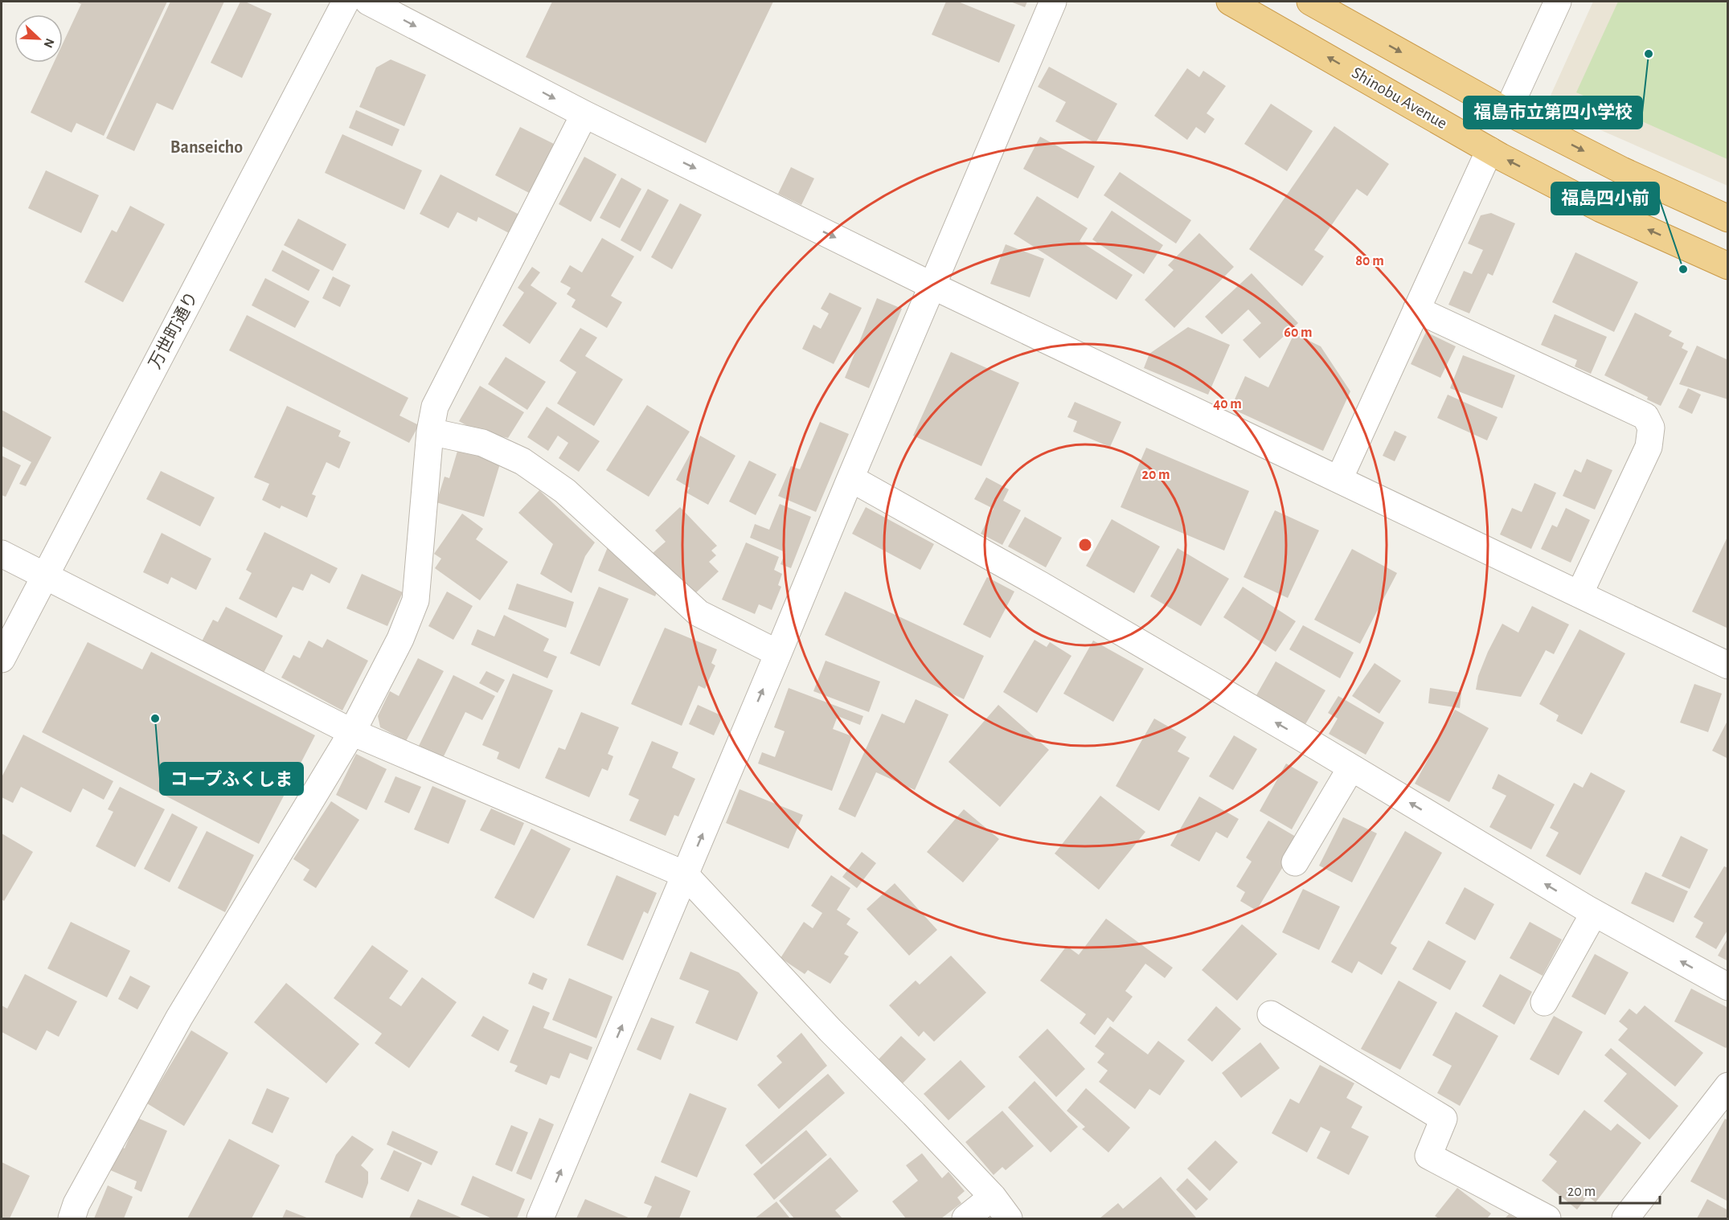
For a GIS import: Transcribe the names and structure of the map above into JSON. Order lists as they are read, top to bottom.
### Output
{
  "streets": {
    "highway": ["Shinobu Avenue"],
    "street": ["万世町通り"]
  },
  "districts": ["Banseicho"],
  "places": ["福島市立第四小学校", "福島四小前", "コープふくしま"],
  "scale_bar": "20 m",
  "north": "bottom right",
  "rings": [
    "80 m",
    "60 m",
    "40 m",
    "20 m"
  ]
}
